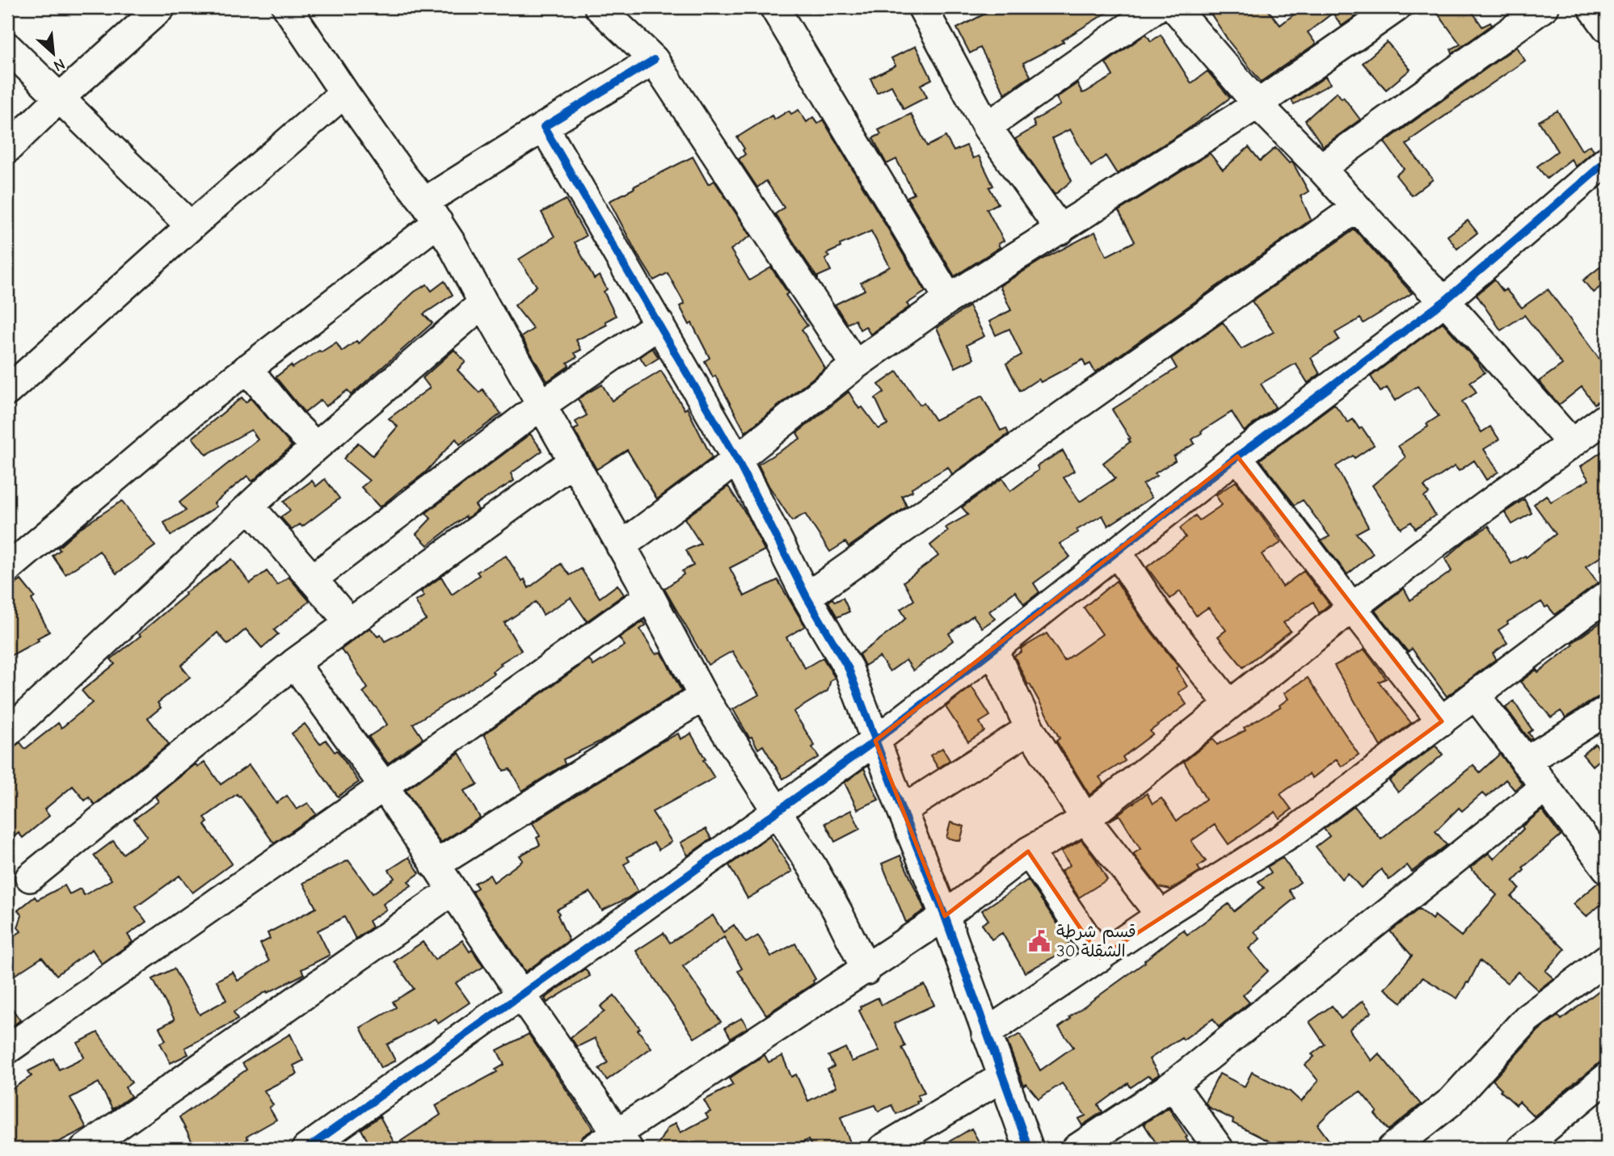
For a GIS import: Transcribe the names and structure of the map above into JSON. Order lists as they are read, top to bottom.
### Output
{
  "places": {
    "public building": ["قسم شرطة الشقلة 30"]
  },
  "north": "bottom right"
}
